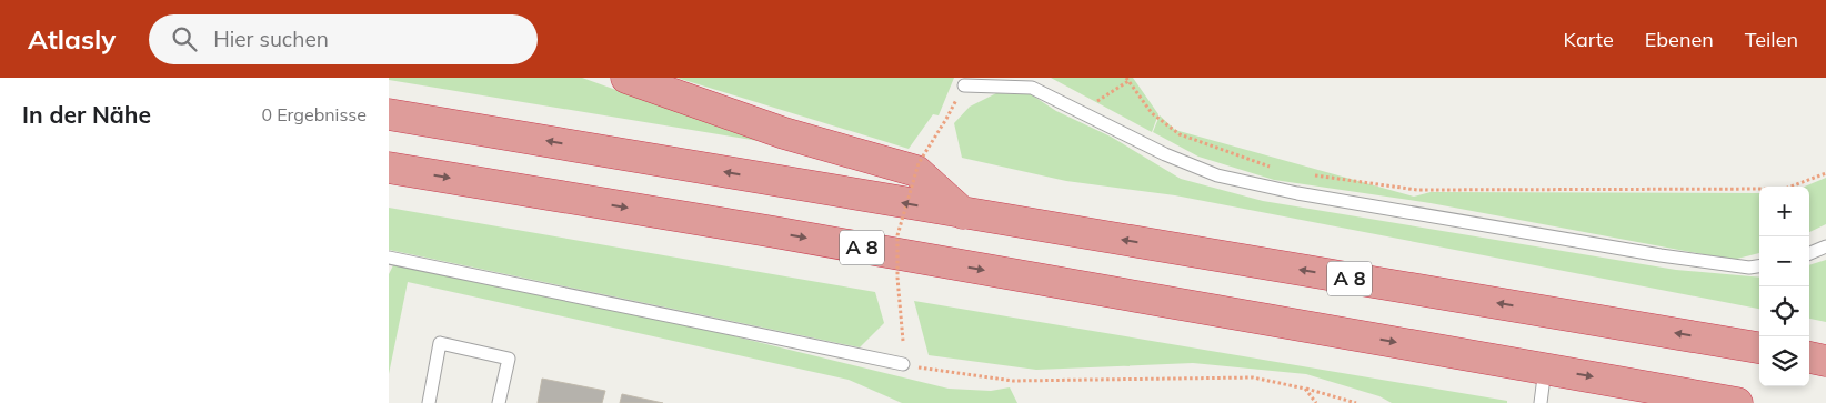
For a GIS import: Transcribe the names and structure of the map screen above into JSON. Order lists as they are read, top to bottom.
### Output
{
  "streets": {
    "highway": ["A 8"]
  },
  "page": {
    "header": "Atlasly",
    "search": "Hier suchen",
    "nav": ["Karte", "Ebenen", "Teilen"],
    "heading": ["In der Nähe", "0 Ergebnisse"],
    "map_buttons": ["+", "−"]
  }
}
